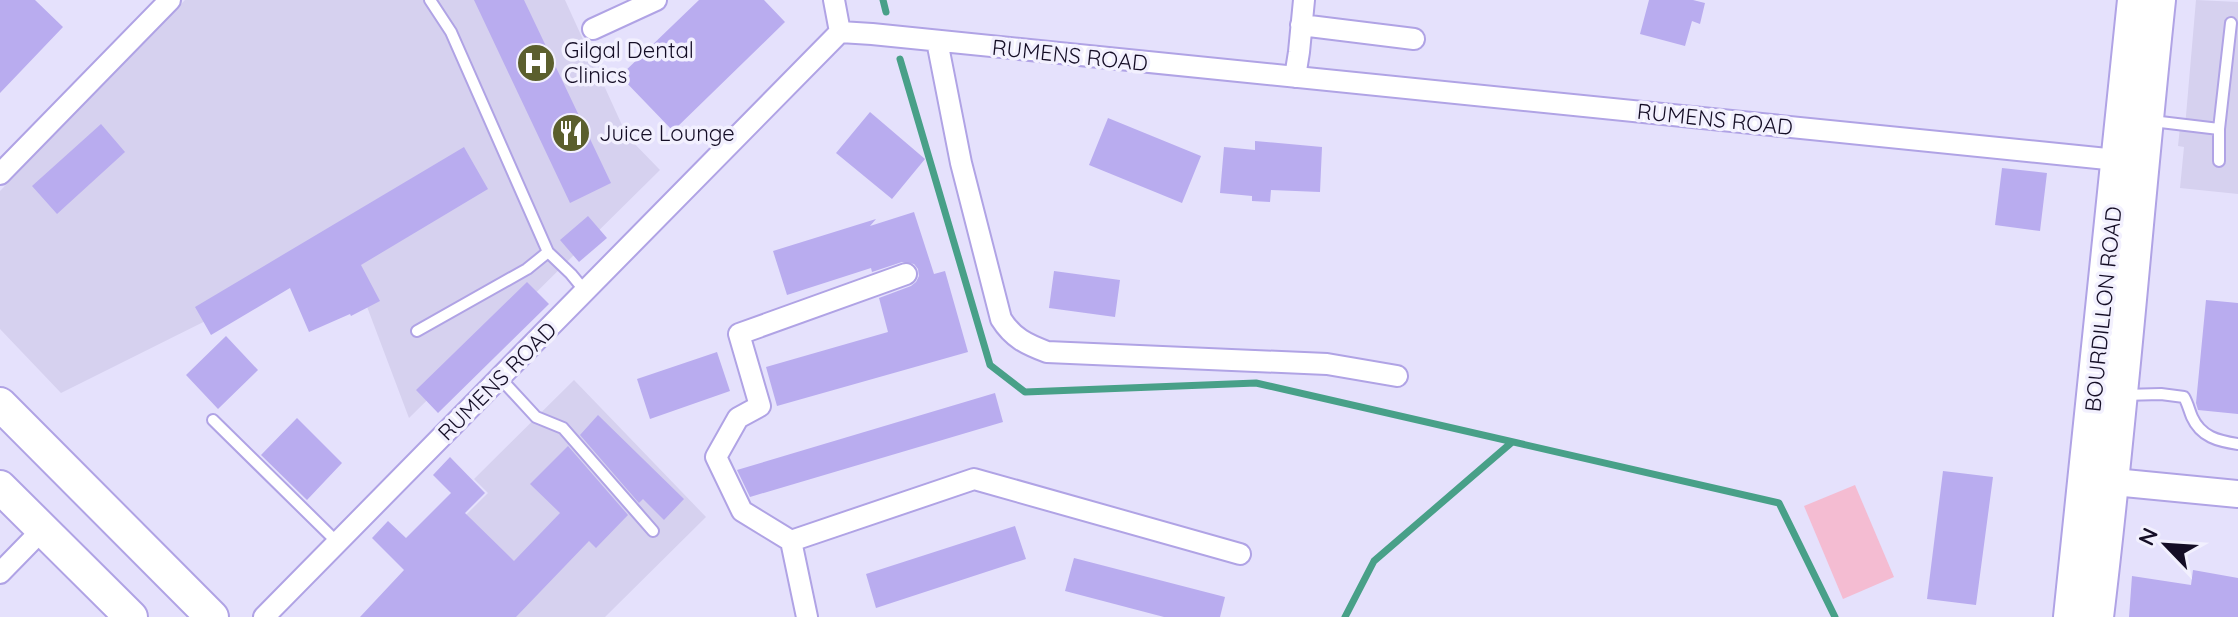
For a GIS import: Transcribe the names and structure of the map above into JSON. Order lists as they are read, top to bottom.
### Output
{
  "streets": {
    "main road": ["BOURDILLON ROAD"],
    "street": ["RUMENS ROAD"]
  },
  "crossings": [
    ["RUMENS ROAD", "BOURDILLON ROAD"]
  ],
  "places": {
    "hospital": ["Gilgal Dental Clinics"],
    "restaurant": ["Juice Lounge"]
  },
  "north": "top left"
}
